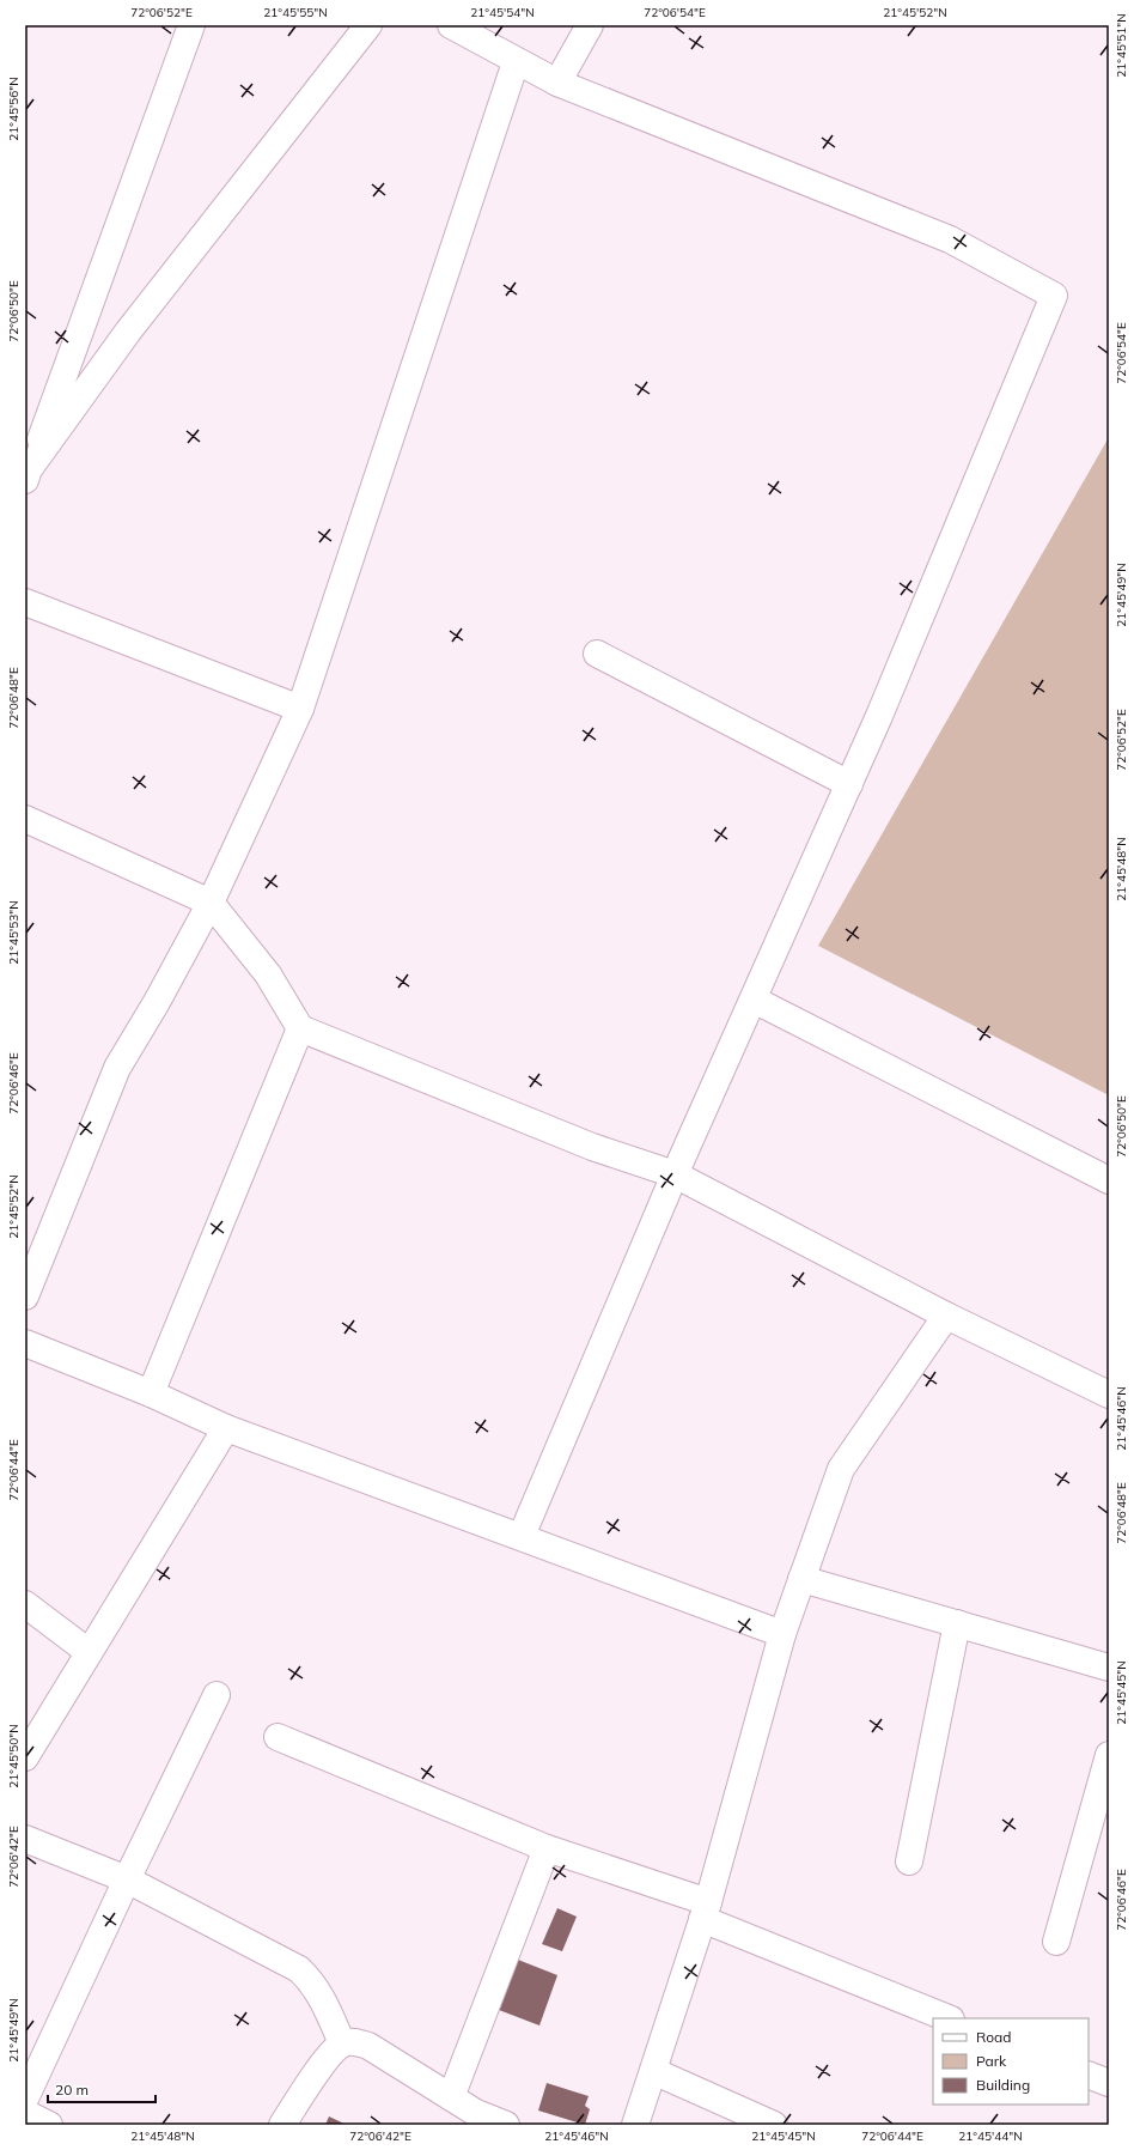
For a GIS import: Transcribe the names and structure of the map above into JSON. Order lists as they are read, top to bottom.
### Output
{
  "legend": ["Road", "Park", "Building"],
  "scale_bar": "20 m",
  "coordinates": [
    "72°06'52\"E",
    "21°45'55\"N",
    "21°45'54\"N",
    "72°06'54\"E",
    "21°45'52\"N",
    "21°45'51\"N",
    "21°45'56\"N",
    "72°06'50\"E",
    "21°45'49\"N",
    "72°06'48\"E",
    "21°45'48\"N",
    "21°45'53\"N",
    "72°06'46\"E",
    "21°45'46\"N",
    "72°06'44\"E",
    "21°45'45\"N",
    "21°45'50\"N",
    "72°06'42\"E",
    "21°45'44\"N"
  ]
}
